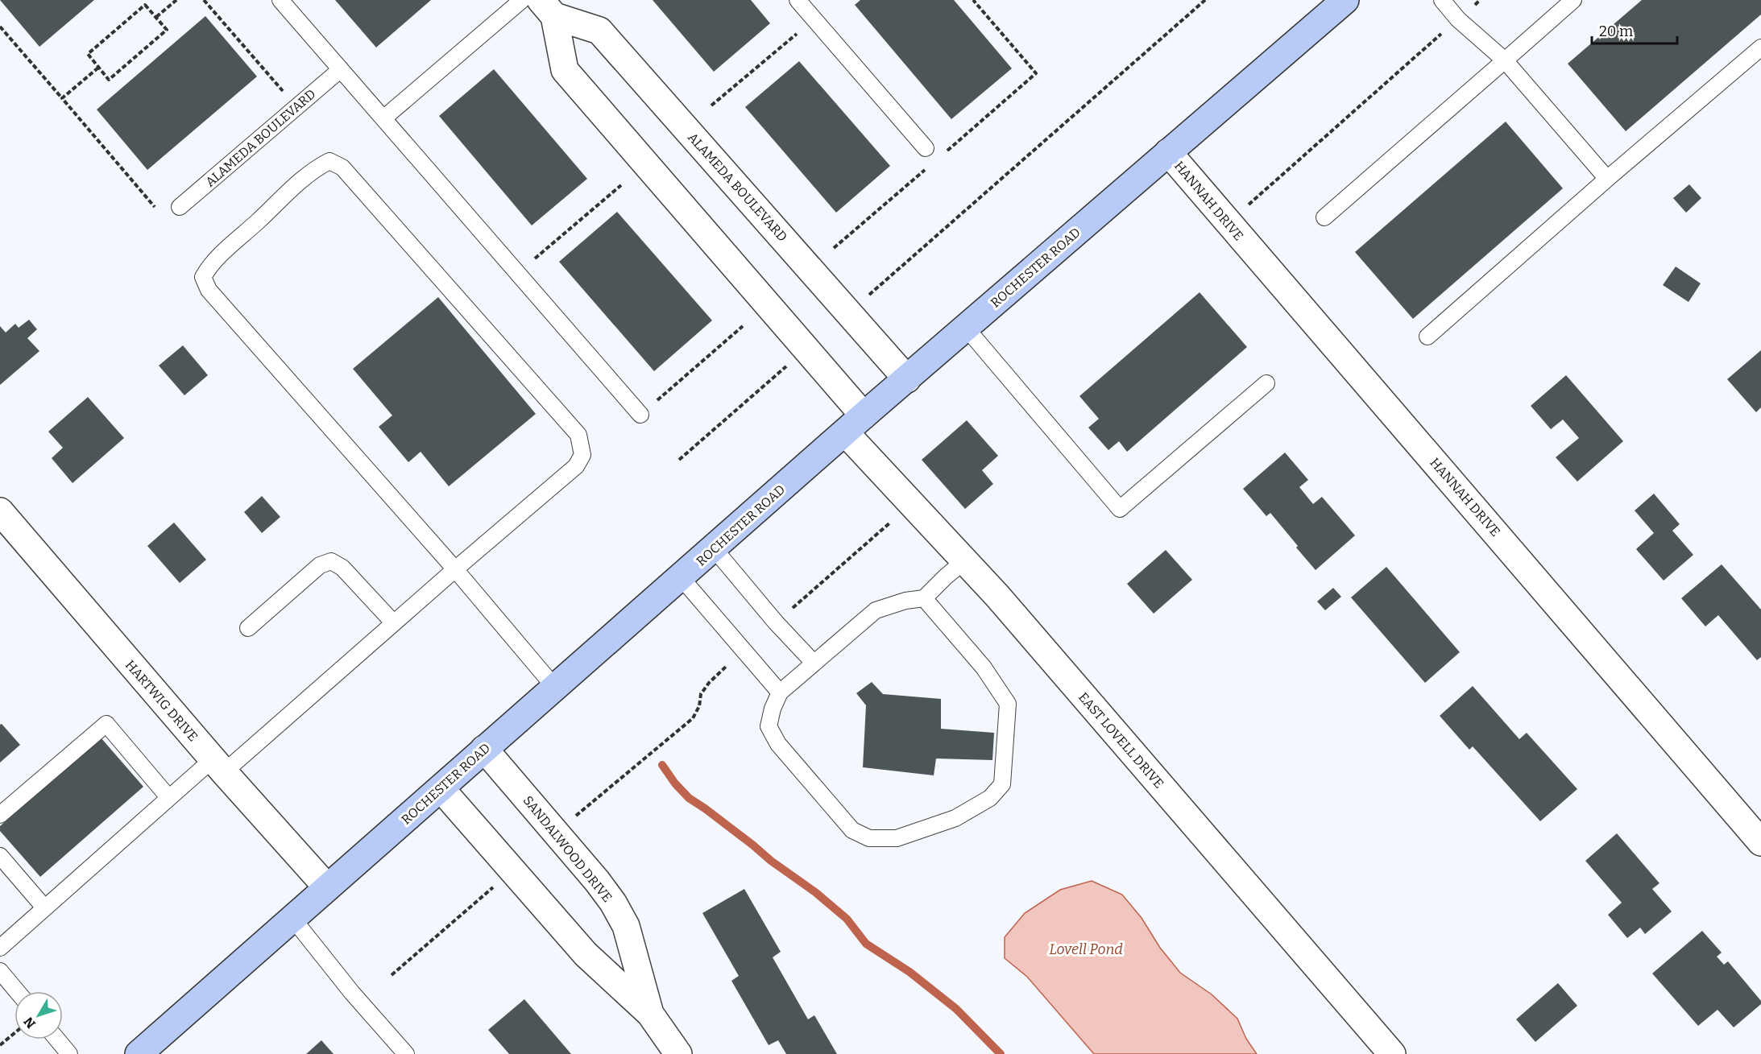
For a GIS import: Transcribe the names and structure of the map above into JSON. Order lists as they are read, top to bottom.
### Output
{
  "streets": {
    "main road": ["ROCHESTER ROAD"],
    "street": [
      "ALAMEDA BOULEVARD",
      "HANNAH DRIVE",
      "HARTWIG DRIVE",
      "EAST LOVELL DRIVE",
      "SANDALWOOD DRIVE"
    ]
  },
  "crossings": [
    ["ALAMEDA BOULEVARD", "ROCHESTER ROAD"],
    ["ALAMEDA BOULEVARD", "EAST LOVELL DRIVE"],
    ["HANNAH DRIVE", "ROCHESTER ROAD"],
    ["ROCHESTER ROAD", "HARTWIG DRIVE"],
    ["ROCHESTER ROAD", "EAST LOVELL DRIVE"],
    ["ROCHESTER ROAD", "SANDALWOOD DRIVE"]
  ],
  "water": ["Lovell Pond"],
  "scale_bar": "20 m",
  "north": "bottom left"
}
